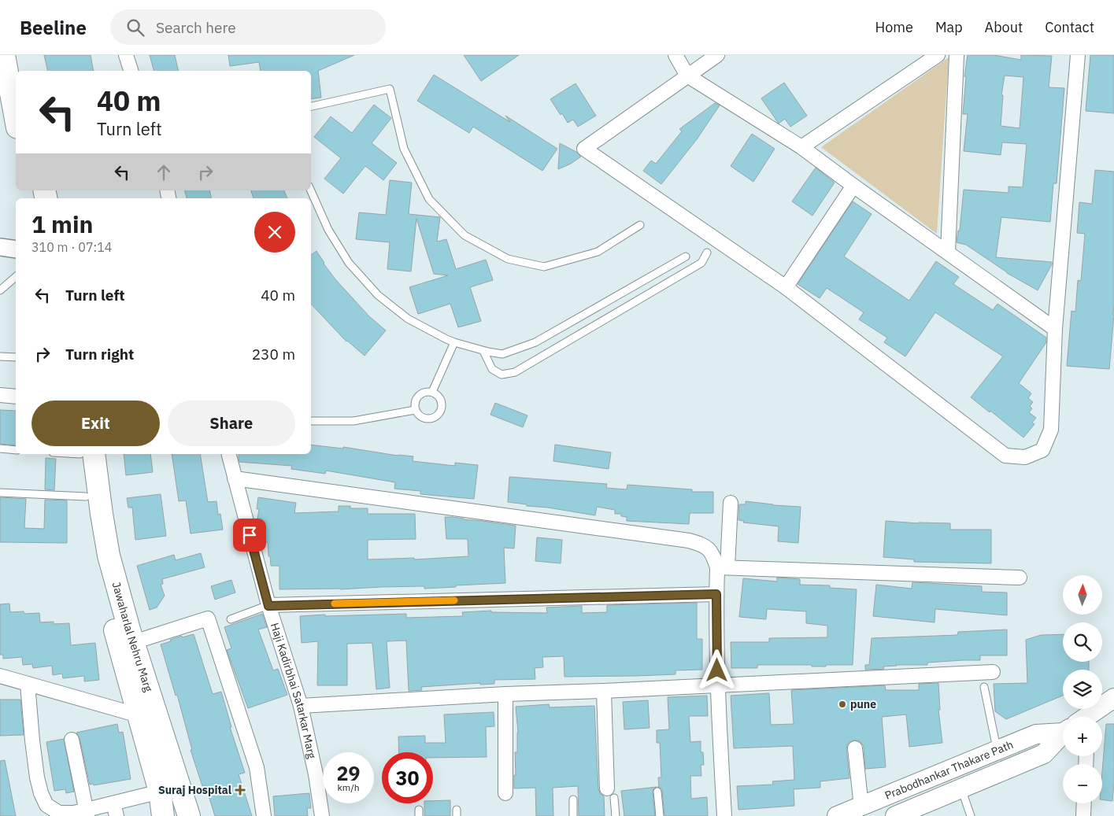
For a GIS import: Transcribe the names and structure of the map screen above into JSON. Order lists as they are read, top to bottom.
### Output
{
  "streets": {
    "main road": ["Jawaharlal Nehru Marg", "Prabodhankar Thakare Path"],
    "street": ["Haji Kadirbhai Satarkar Marg"]
  },
  "places": {
    "other": ["pune"],
    "health": ["Suraj Hospital"]
  },
  "north": "top",
  "page": {
    "header": "Beeline",
    "search": "Search here",
    "nav": [
      "Home",
      "Map",
      "About",
      "Contact"
    ],
    "turn": ["40 m", "Turn left"],
    "heading": ["1 min", "310 m · 07:14"],
    "list": [
      {
        "name": "Turn left",
        "value": "40 m"
      },
      {
        "name": "Turn right",
        "value": "230 m"
      }
    ],
    "buttons": ["Exit", "Share"],
    "map_buttons": ["+", "−"],
    "speed": "29 km/h",
    "limit": "30"
  }
}
